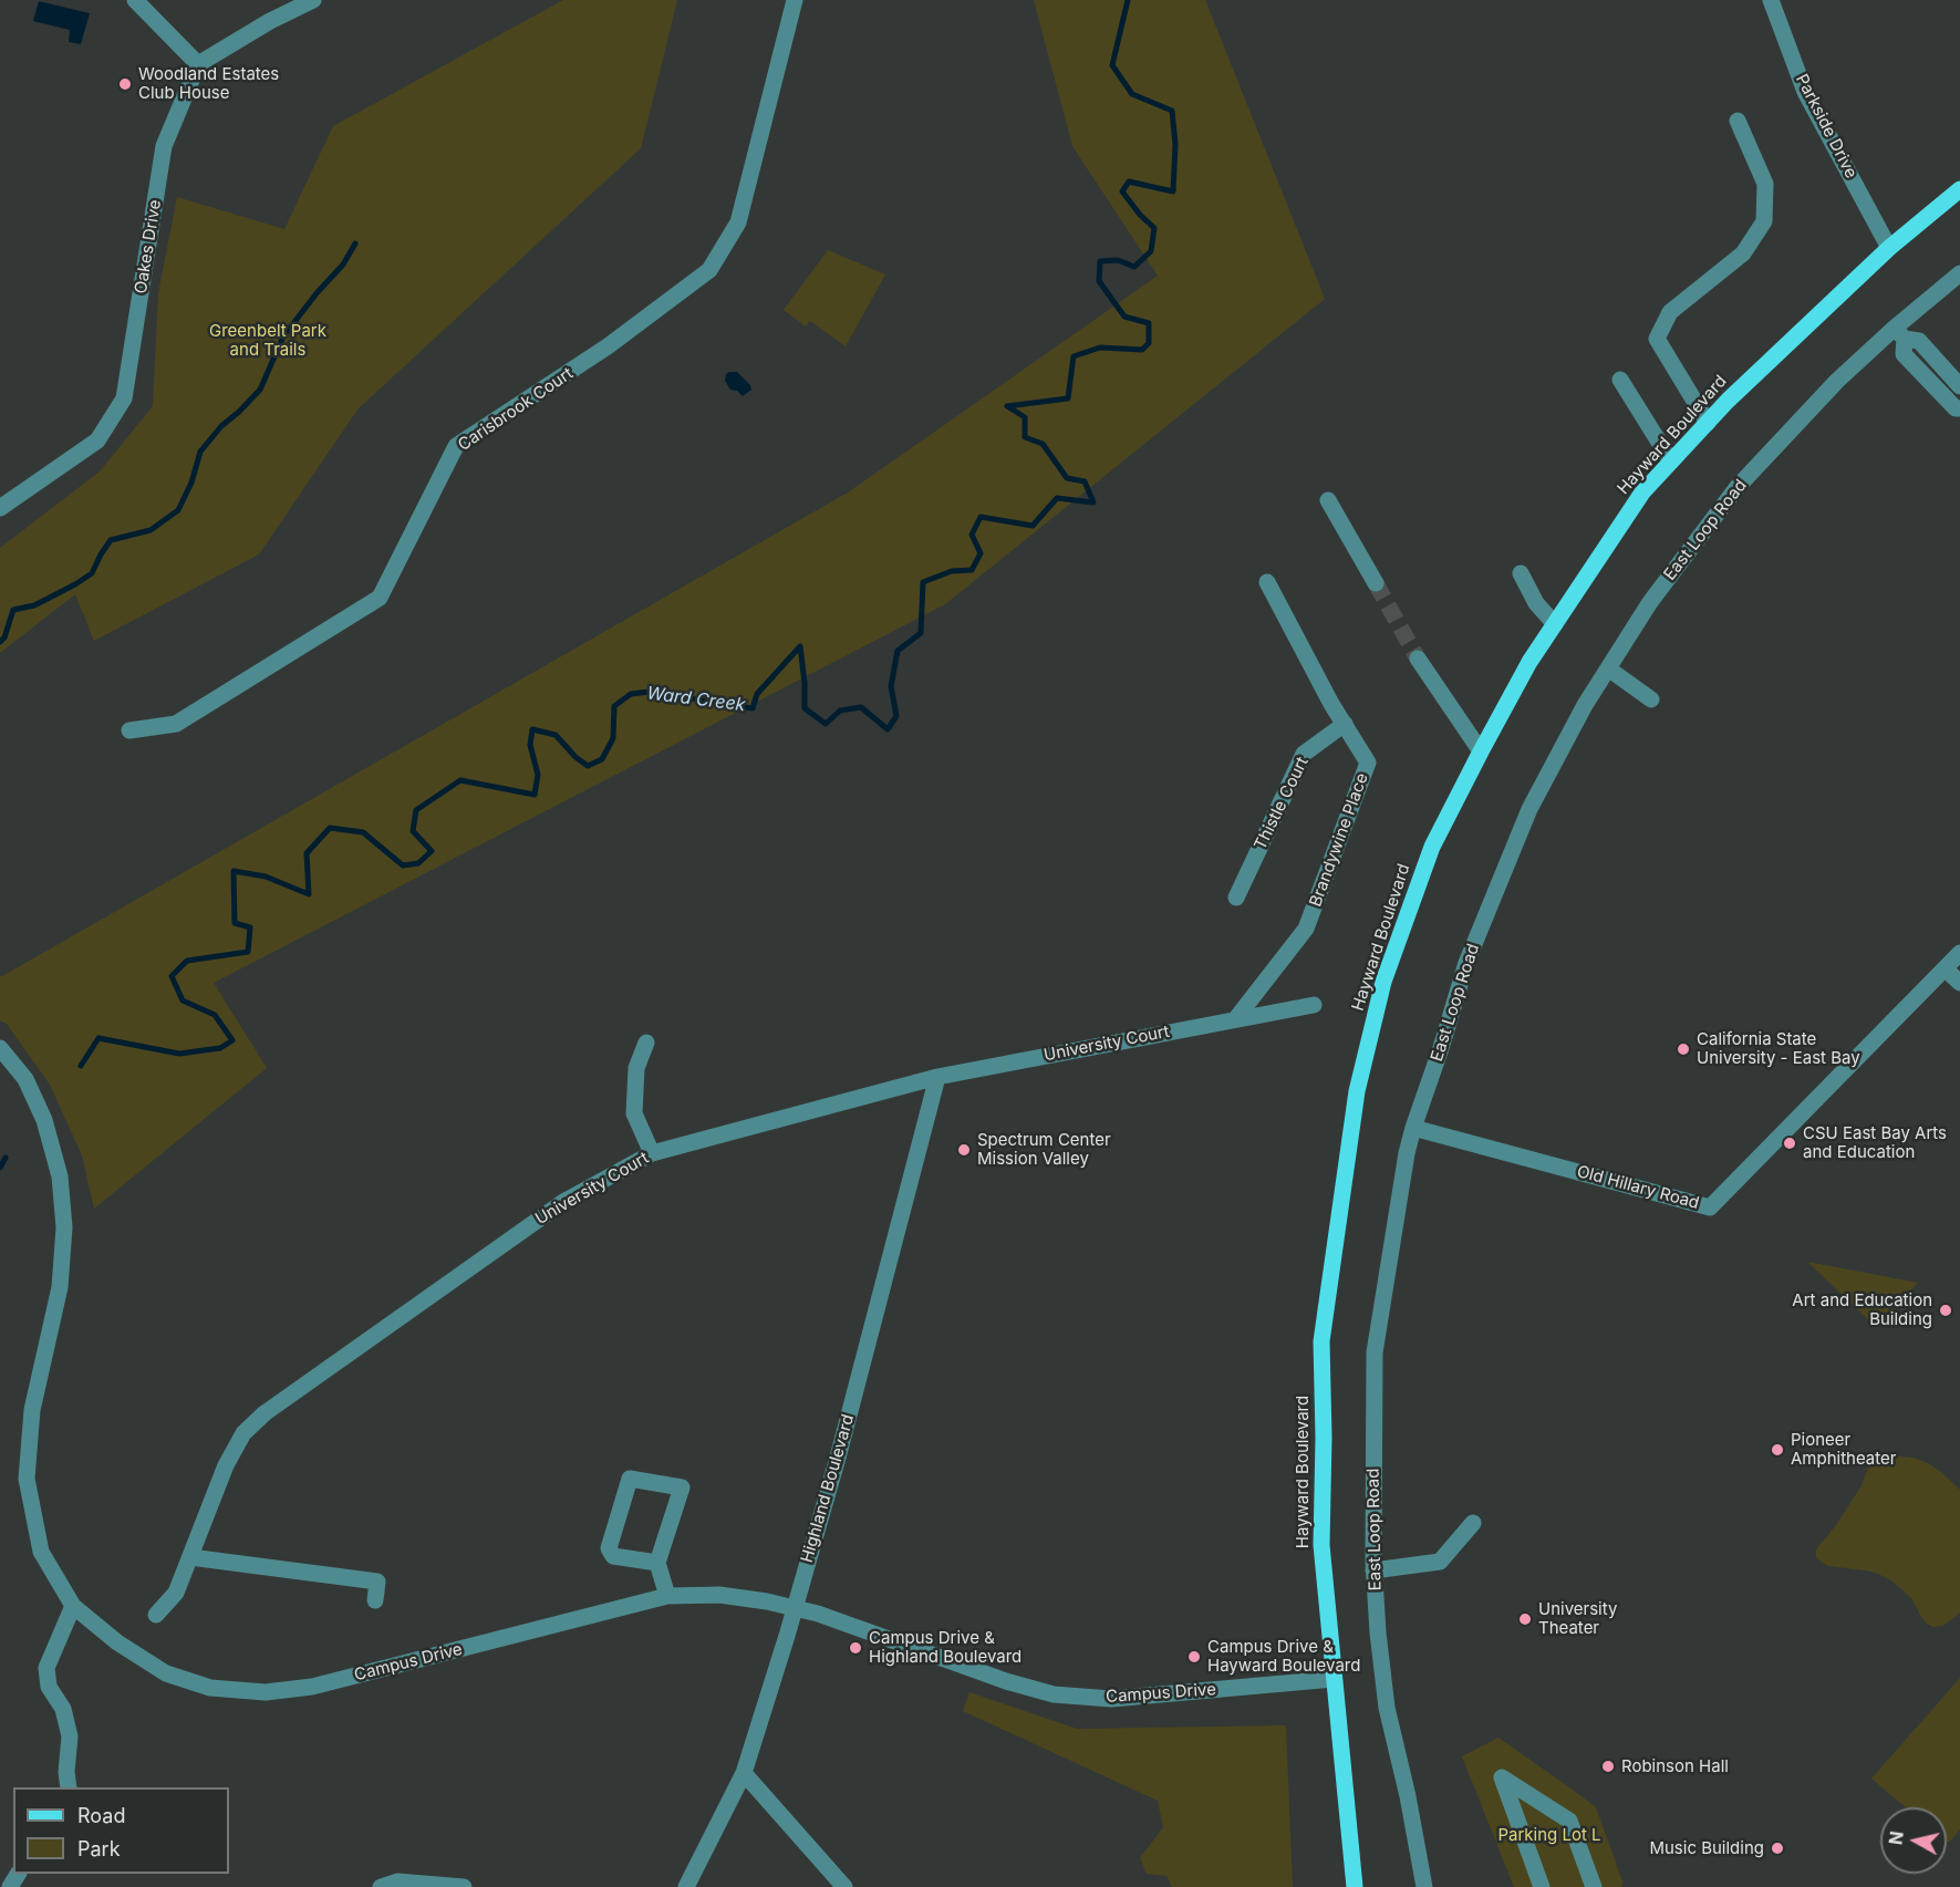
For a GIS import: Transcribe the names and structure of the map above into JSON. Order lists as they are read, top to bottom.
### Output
{
  "streets": {
    "main road": ["Hayward Boulevard"],
    "street": [
      "Parkside Drive",
      "Oakes Drive",
      "Carisbrook Court",
      "East Loop Road",
      "Thistle Court",
      "Brandywine Place",
      "University Court",
      "Old Hillary Road",
      "Highland Boulevard",
      "Campus Drive"
    ]
  },
  "crossings": [
    ["Parkside Drive", "Hayward Boulevard"],
    ["Hayward Boulevard", "Campus Drive"],
    ["East Loop Road", "Old Hillary Road"],
    ["Thistle Court", "Brandywine Place"],
    ["Brandywine Place", "University Court"],
    ["University Court", "Highland Boulevard"],
    ["Highland Boulevard", "Campus Drive"]
  ],
  "water": ["Ward Creek"],
  "parks": ["Greenbelt Park and Trails", "Parking Lot L"],
  "places": [
    "Woodland Estates Club House",
    "California State University - East Bay",
    "CSU East Bay Arts and Education",
    "Spectrum Center Mission Valley",
    "Art and Education Building",
    "Pioneer Amphitheater",
    "University Theater",
    "Campus Drive & Highland Boulevard",
    "Campus Drive & Hayward Boulevard",
    "Robinson Hall",
    "Music Building"
  ],
  "legend": ["Road", "Park"],
  "north": "left"
}
